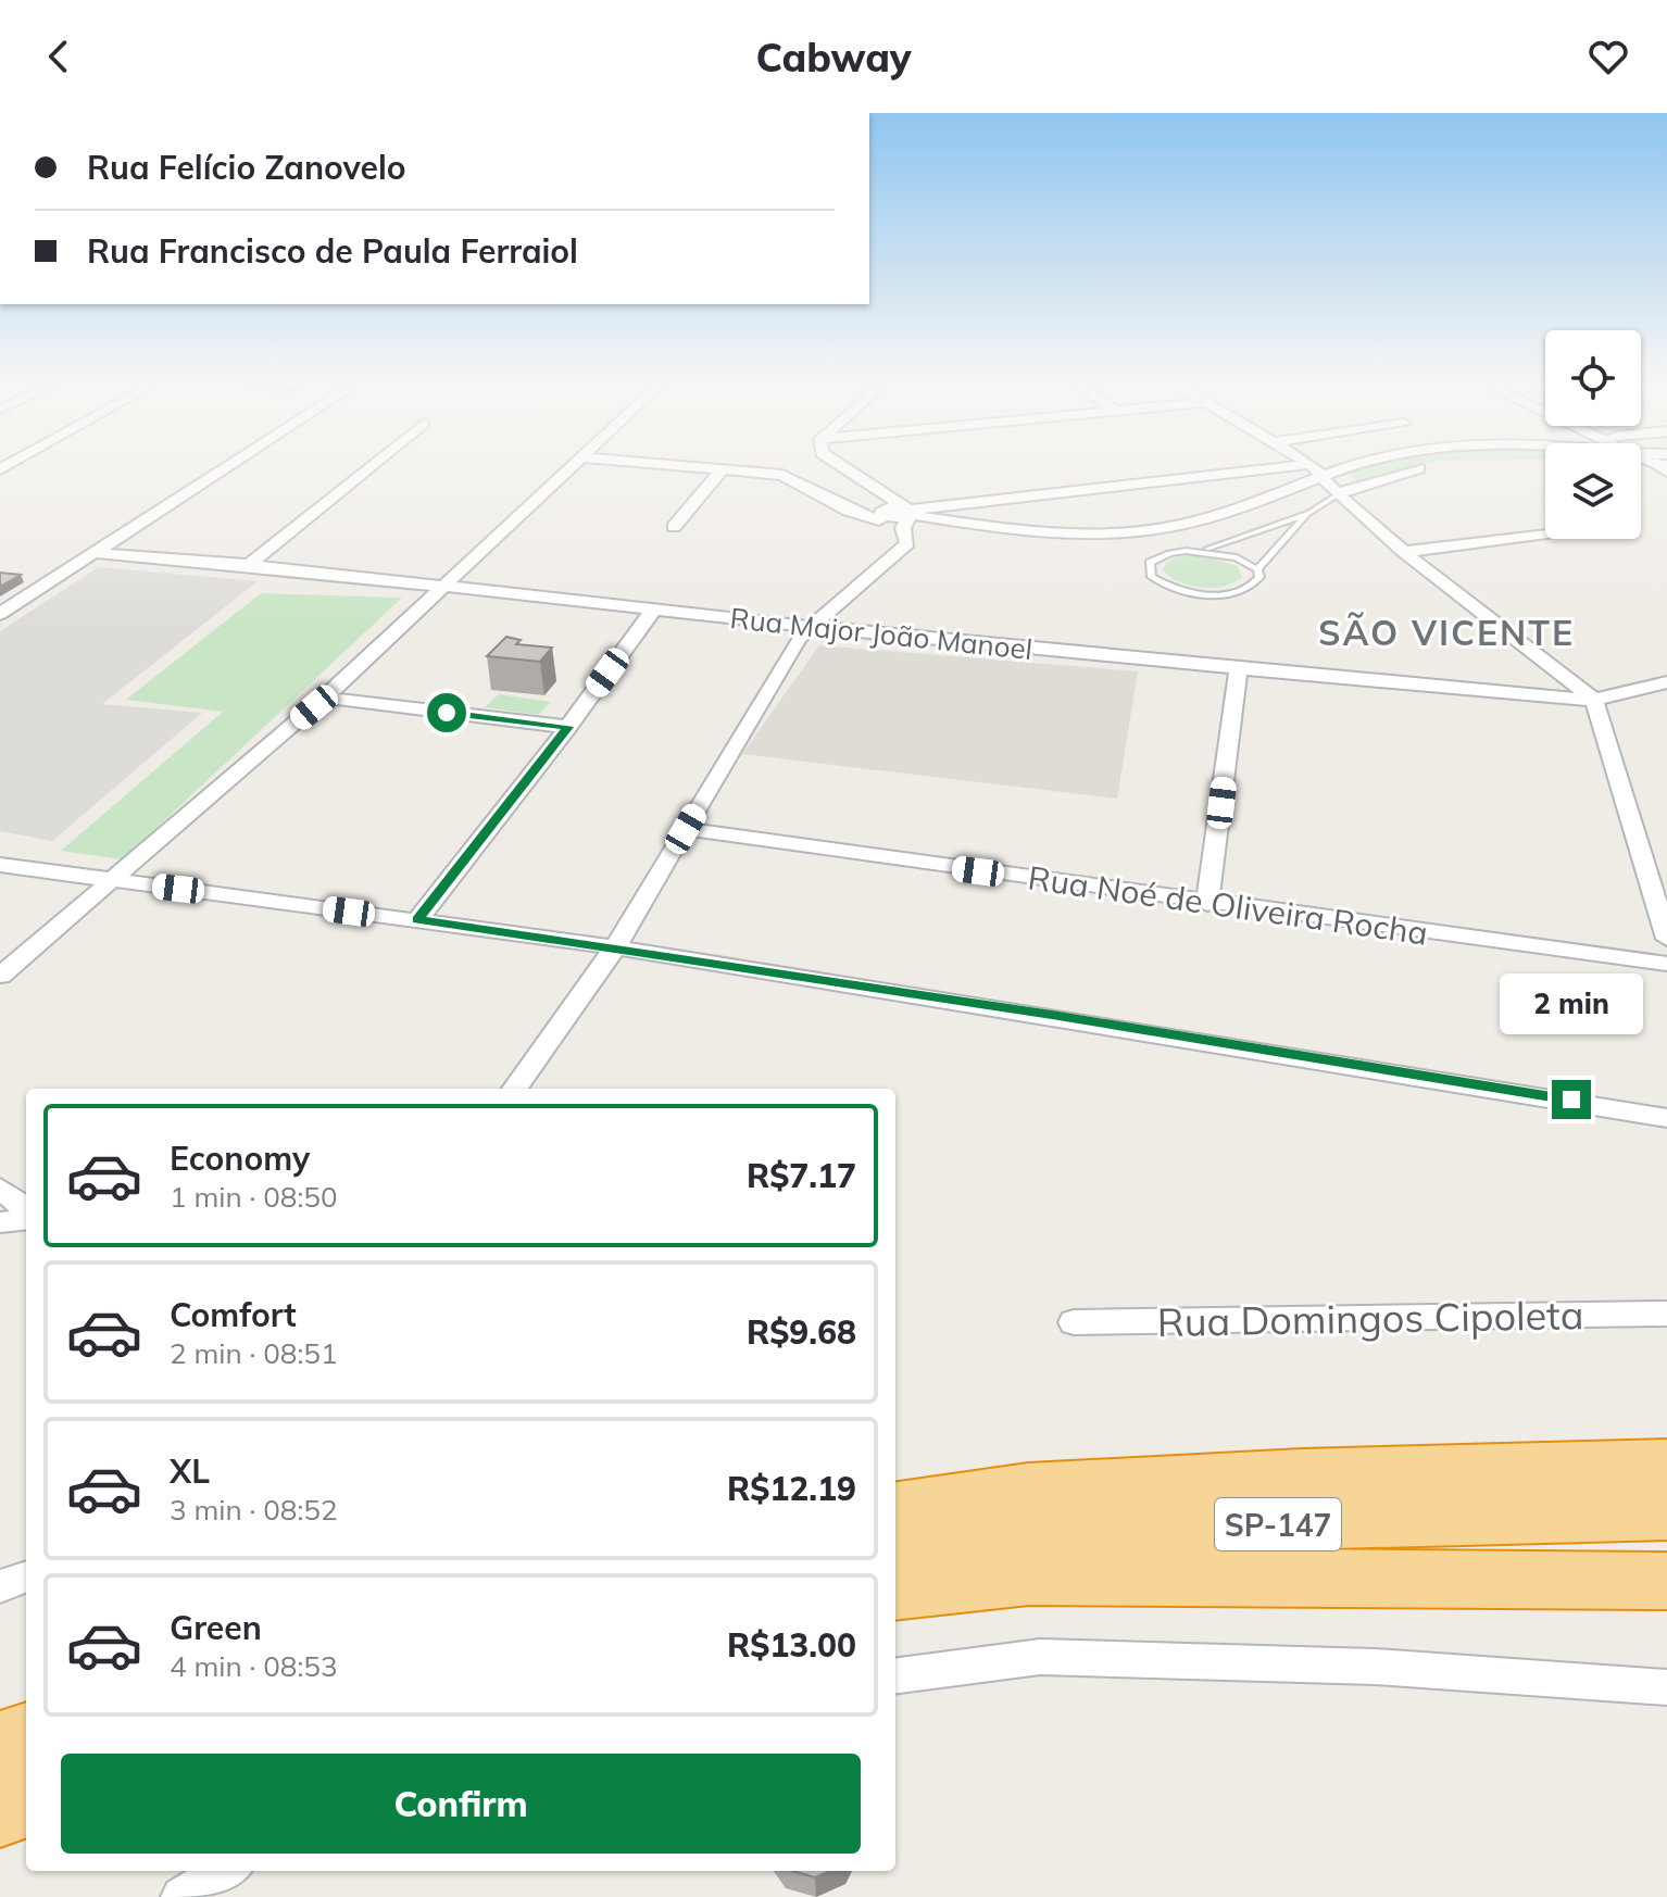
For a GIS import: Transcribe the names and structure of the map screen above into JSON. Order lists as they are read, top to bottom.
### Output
{
  "streets": {
    "highway": ["SP-147"],
    "street": ["Rua Major João Manoel", "Rua Noé de Oliveira Rocha", "Rua Domingos Cipoleta"]
  },
  "districts": ["SÃO VICENTE"],
  "page": {
    "header": "Cabway",
    "banner": ["Rua Felício Zanovelo", "Rua Francisco de Paula Ferraiol"],
    "bubble": "2 min",
    "list": [
      {
        "name": "Economy",
        "note": "1 min · 08:50",
        "value": "R$7.17"
      },
      {
        "name": "Comfort",
        "note": "2 min · 08:51",
        "value": "R$9.68"
      },
      {
        "name": "XL",
        "note": "3 min · 08:52",
        "value": "R$12.19"
      },
      {
        "name": "Green",
        "note": "4 min · 08:53",
        "value": "R$13.00"
      }
    ],
    "buttons": "Confirm"
  }
}
